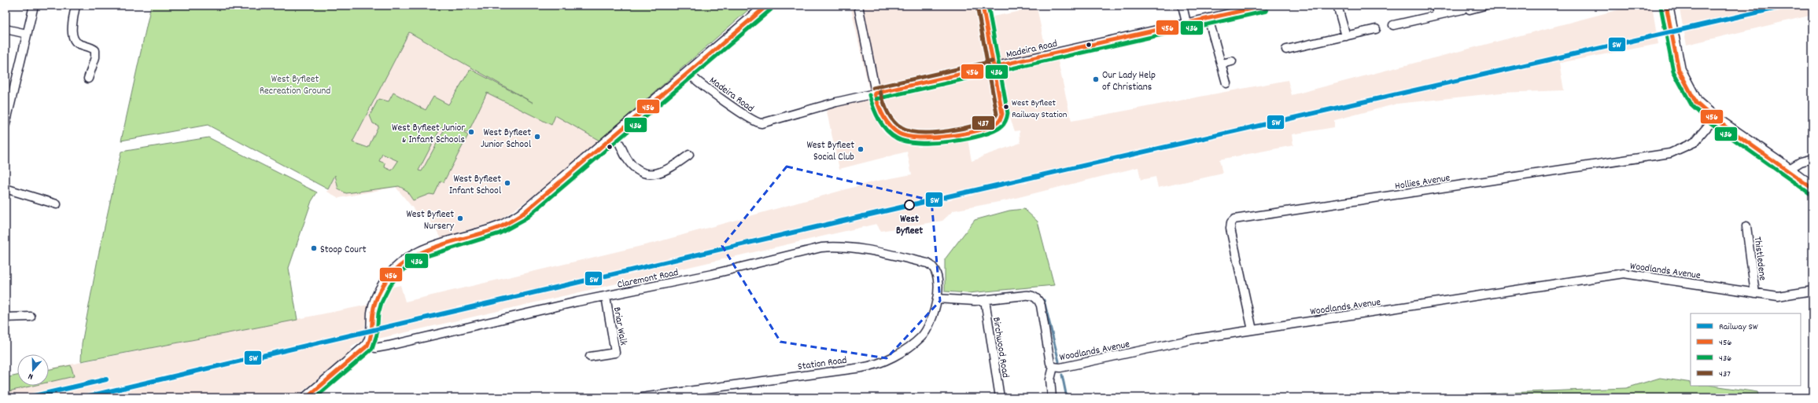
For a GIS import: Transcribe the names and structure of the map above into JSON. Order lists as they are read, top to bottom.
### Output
{
  "streets": {
    "street": [
      "Madeira Road",
      "Hollies Avenue",
      "Thistledene",
      "Woodlands Avenue",
      "Claremont Road",
      "Briar Walk",
      "Birchwood Road",
      "Station Road"
    ]
  },
  "crossings": [
    ["Hollies Avenue", "Woodlands Avenue"],
    ["Thistledene", "Woodlands Avenue"],
    ["Woodlands Avenue", "Birchwood Road"],
    ["Woodlands Avenue", "Station Road"],
    ["Claremont Road", "Briar Walk"],
    ["Claremont Road", "Station Road"]
  ],
  "parks": ["West Byfleet Recreation Ground"],
  "places": [
    "Our Lady Help of Christians",
    "West Byfleet Railway Station",
    "West Byfleet Junior & Infant Schools",
    "West Byfleet Junior School",
    "West Byfleet Social Club",
    "West Byfleet Infant School",
    "West Byfleet",
    "West Byfleet Nursery",
    "Stoop Court"
  ],
  "lines": [
    "rail line SW",
    "transit line 456",
    "transit line 436",
    "transit line 437"
  ],
  "legend": [
    "Railway SW",
    "456",
    "436",
    "437"
  ],
  "north": "bottom"
}
